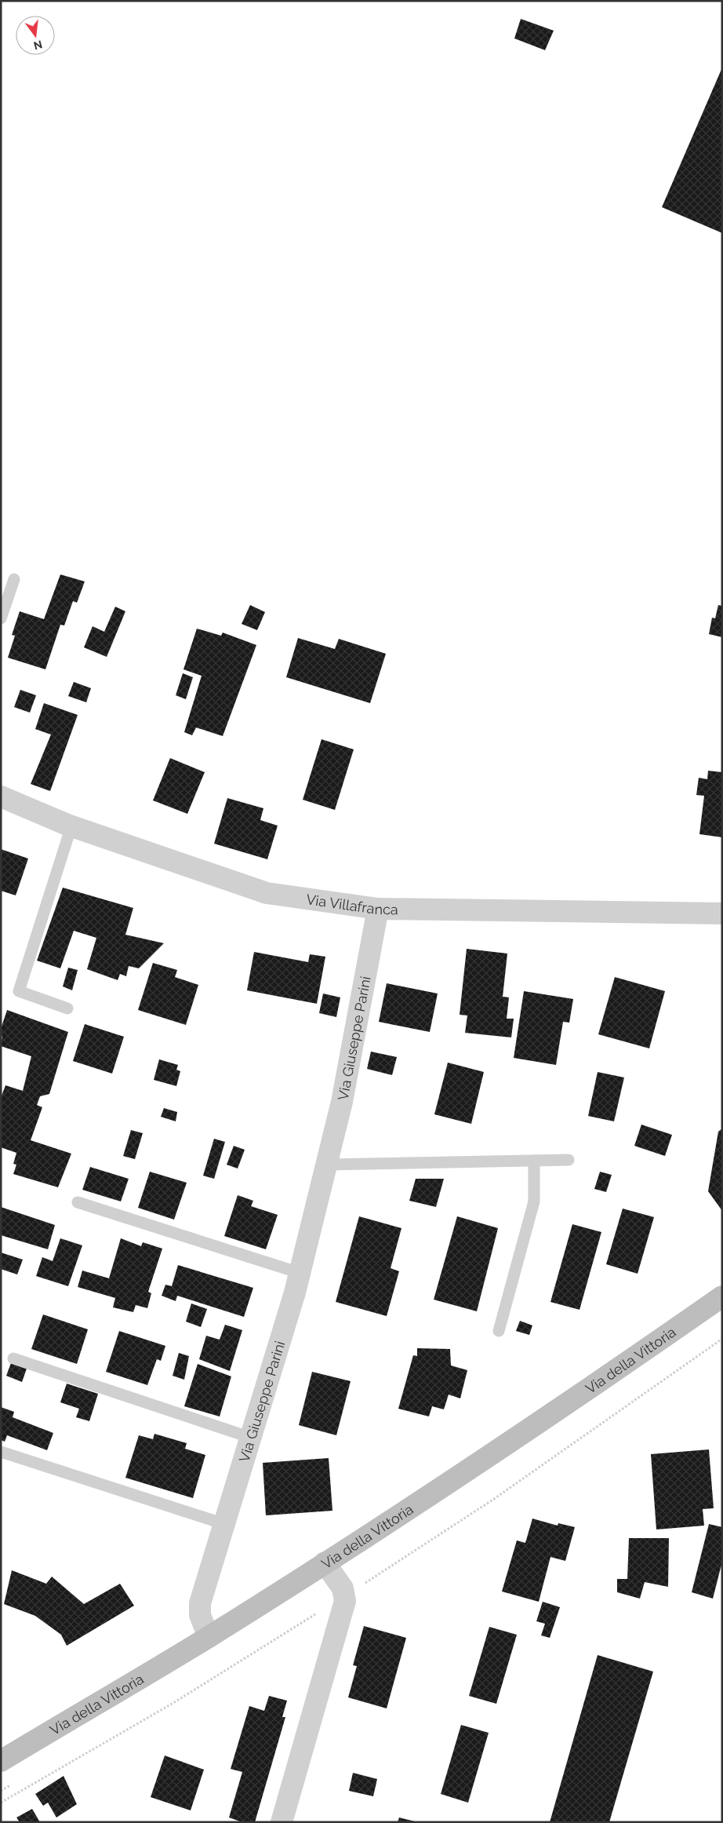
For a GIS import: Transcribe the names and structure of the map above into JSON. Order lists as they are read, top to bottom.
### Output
{
  "streets": {
    "main road": ["Via della Vittoria"],
    "street": ["Via Villafranca", "Via Giuseppe Parini"]
  },
  "crossings": [
    ["Via Villafranca", "Via Giuseppe Parini"],
    ["Via Giuseppe Parini", "Via della Vittoria"]
  ],
  "north": "bottom"
}
